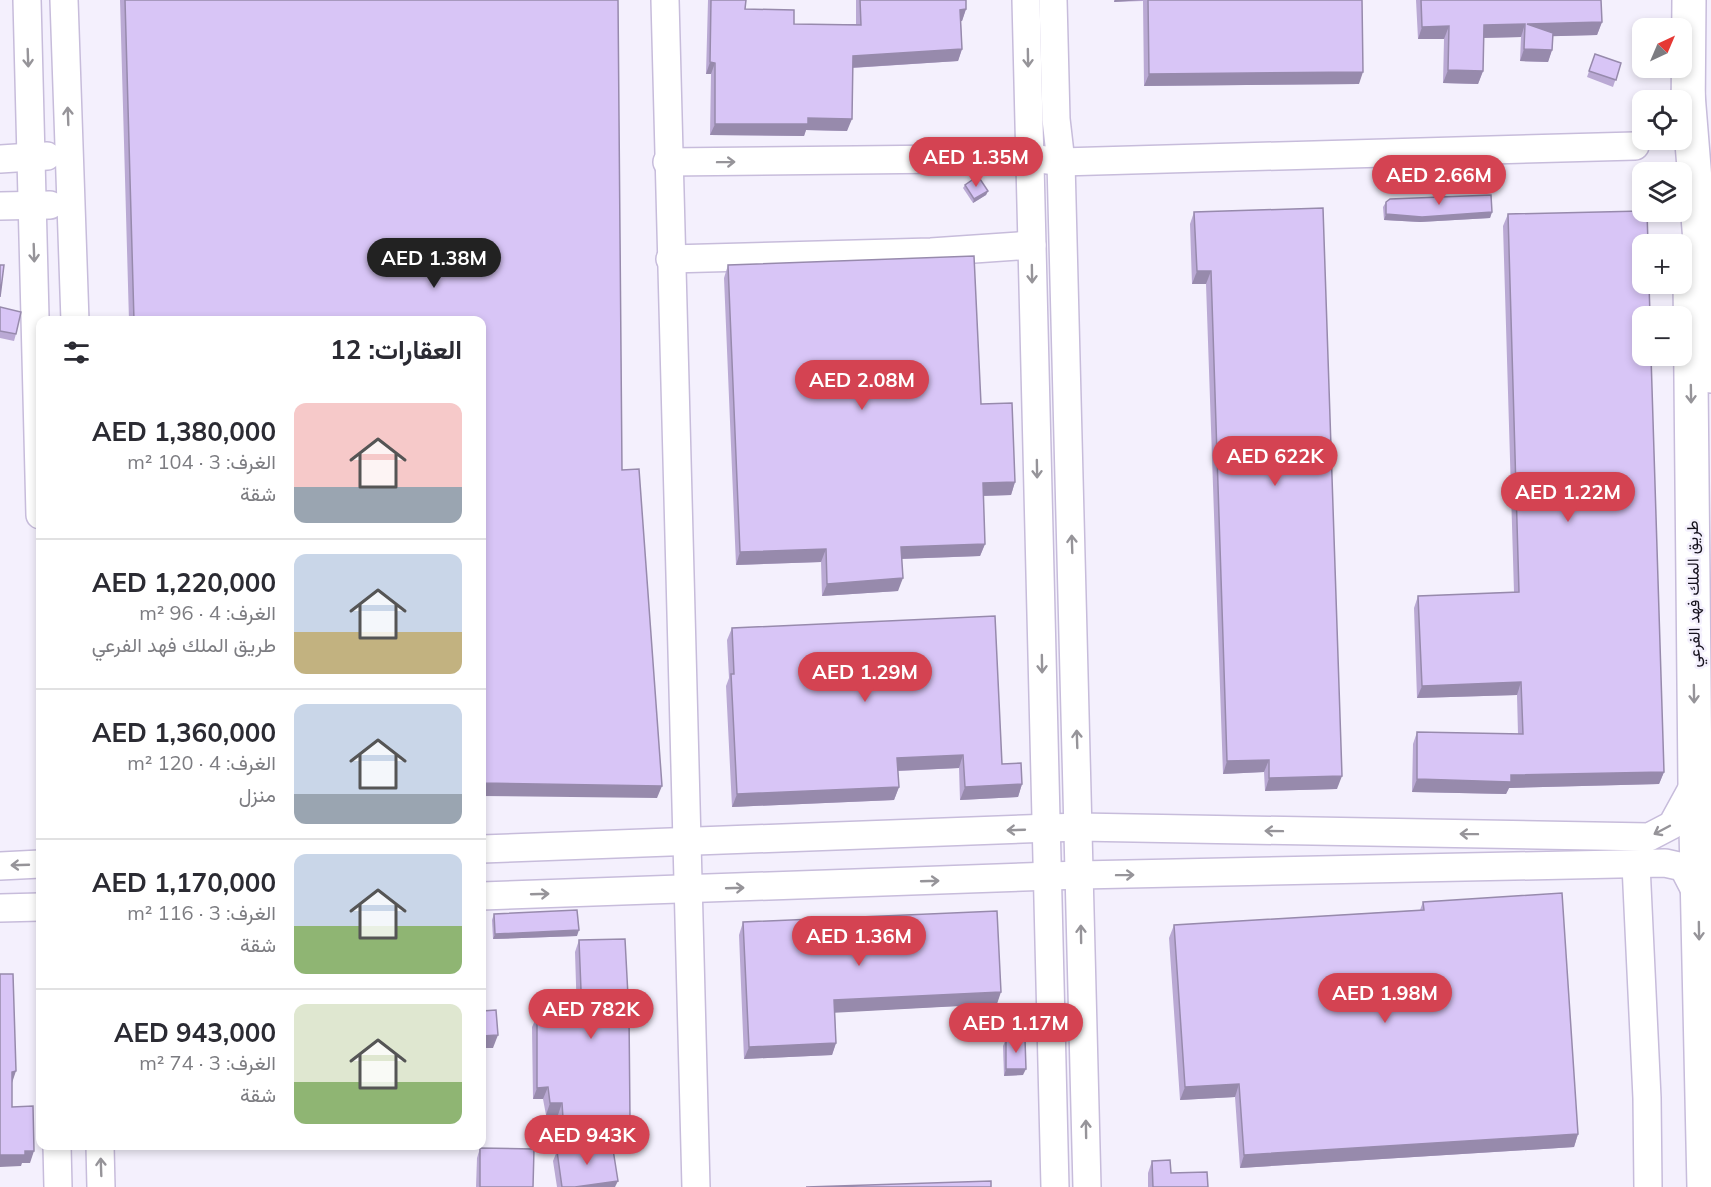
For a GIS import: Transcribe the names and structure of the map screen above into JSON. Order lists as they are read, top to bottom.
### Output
{
  "streets": {
    "main road": ["طريق الملك فهد الفرعي"]
  },
  "one_way": ["طريق الملك فهد الفرعي"],
  "north": "top right",
  "page": {
    "map_buttons": ["+", "−"],
    "price": [
      "AED 1.35M",
      "AED 2.66M",
      "AED 1.38M",
      "AED 2.08M",
      "AED 622K",
      "AED 1.22M",
      "AED 1.29M",
      "AED 1.36M",
      "AED 1.98M",
      "AED 782K",
      "AED 1.17M",
      "AED 943K"
    ],
    "heading": "العقارات: 12",
    "list": [
      {
        "name": "AED 1,380,000",
        "note": "الغرف: 3 · 104 m² · شقة"
      },
      {
        "name": "AED 1,220,000",
        "note": "الغرف: 4 · 96 m² · طريق الملك فهد الفرعي"
      },
      {
        "name": "AED 1,360,000",
        "note": "الغرف: 4 · 120 m² · منزل"
      },
      {
        "name": "AED 1,170,000",
        "note": "الغرف: 3 · 116 m² · شقة"
      },
      {
        "name": "AED 943,000",
        "note": "الغرف: 3 · 74 m² · شقة"
      }
    ]
  }
}
